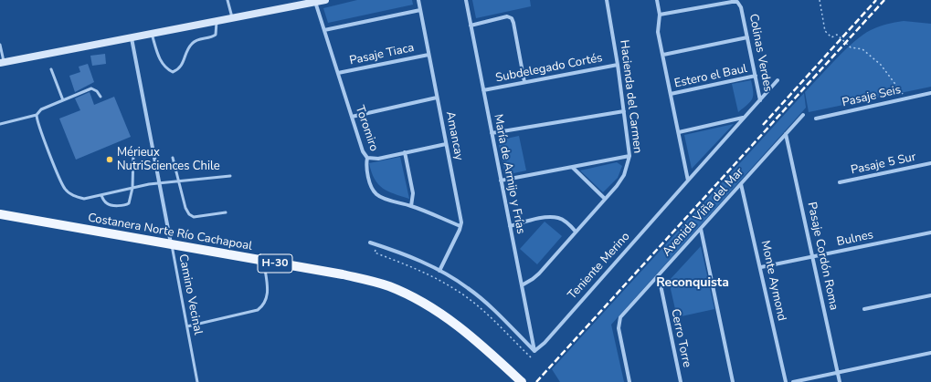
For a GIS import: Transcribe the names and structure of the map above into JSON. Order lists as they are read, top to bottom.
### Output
{
  "streets": {
    "main road": ["Costanera Norte Río Cachapoal", "H-30"],
    "street": [
      "Colinas Verdes",
      "Pasaje Tiaca",
      "Subdelegado Cortés",
      "Estero el Baul",
      "Hacienda del Carmen",
      "Pasaje Seis",
      "Toromiro",
      "Amancay",
      "Pasaje 5 Sur",
      "María de Armijo y Frías",
      "Avenida Viña del Mar",
      "Bulnes",
      "Pasaje Cordón Roma",
      "Teniente Merino",
      "Monte Aymond",
      "Camino Vecinal",
      "Cerro Torre"
    ]
  },
  "crossings": [
    ["Colinas Verdes", "Estero el Baul"],
    ["Colinas Verdes", "Teniente Merino"],
    ["Pasaje Tiaca", "Toromiro"],
    ["Pasaje Tiaca", "Amancay"],
    ["Subdelegado Cortés", "Hacienda del Carmen"],
    ["Subdelegado Cortés", "María de Armijo y Frías"],
    ["Hacienda del Carmen", "María de Armijo y Frías"],
    ["Toromiro", "Amancay"],
    ["María de Armijo y Frías", "Teniente Merino"],
    ["Avenida Viña del Mar", "Pasaje Cordón Roma"],
    ["Avenida Viña del Mar", "Monte Aymond"],
    ["Avenida Viña del Mar", "Cerro Torre"],
    ["Costanera Norte Río Cachapoal", "Camino Vecinal"],
    ["Bulnes", "Pasaje Cordón Roma"],
    ["Bulnes", "Monte Aymond"]
  ],
  "districts": ["Reconquista"],
  "places": ["Mérieux NutriSciences Chile"]
}
